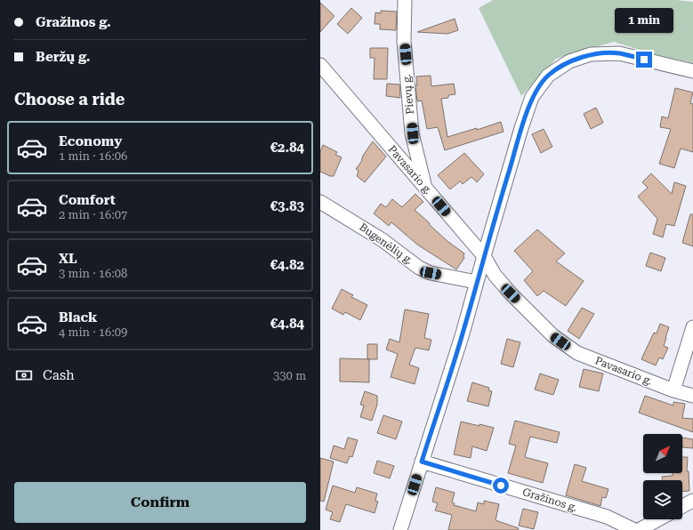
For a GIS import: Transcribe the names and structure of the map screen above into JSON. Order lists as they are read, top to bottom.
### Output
{
  "streets": {
    "street": [
      "Pievų g.",
      "Pavasario g.",
      "Bugenėlių g.",
      "Gražinos g."
    ]
  },
  "crossings": [
    ["Pievų g.", "Pavasario g."]
  ],
  "north": "top right",
  "page": {
    "banner": ["Gražinos g.", "Beržų g."],
    "bubble": "1 min",
    "heading": "Choose a ride",
    "list": [
      {
        "name": "Economy",
        "note": "1 min · 16:06",
        "value": "€2.84"
      },
      {
        "name": "Comfort",
        "note": "2 min · 16:07",
        "value": "€3.83"
      },
      {
        "name": "XL",
        "note": "3 min · 16:08",
        "value": "€4.82"
      },
      {
        "name": "Black",
        "note": "4 min · 16:09",
        "value": "€4.84"
      }
    ],
    "pay": ["Cash", "330 m"],
    "buttons": "Confirm"
  }
}
